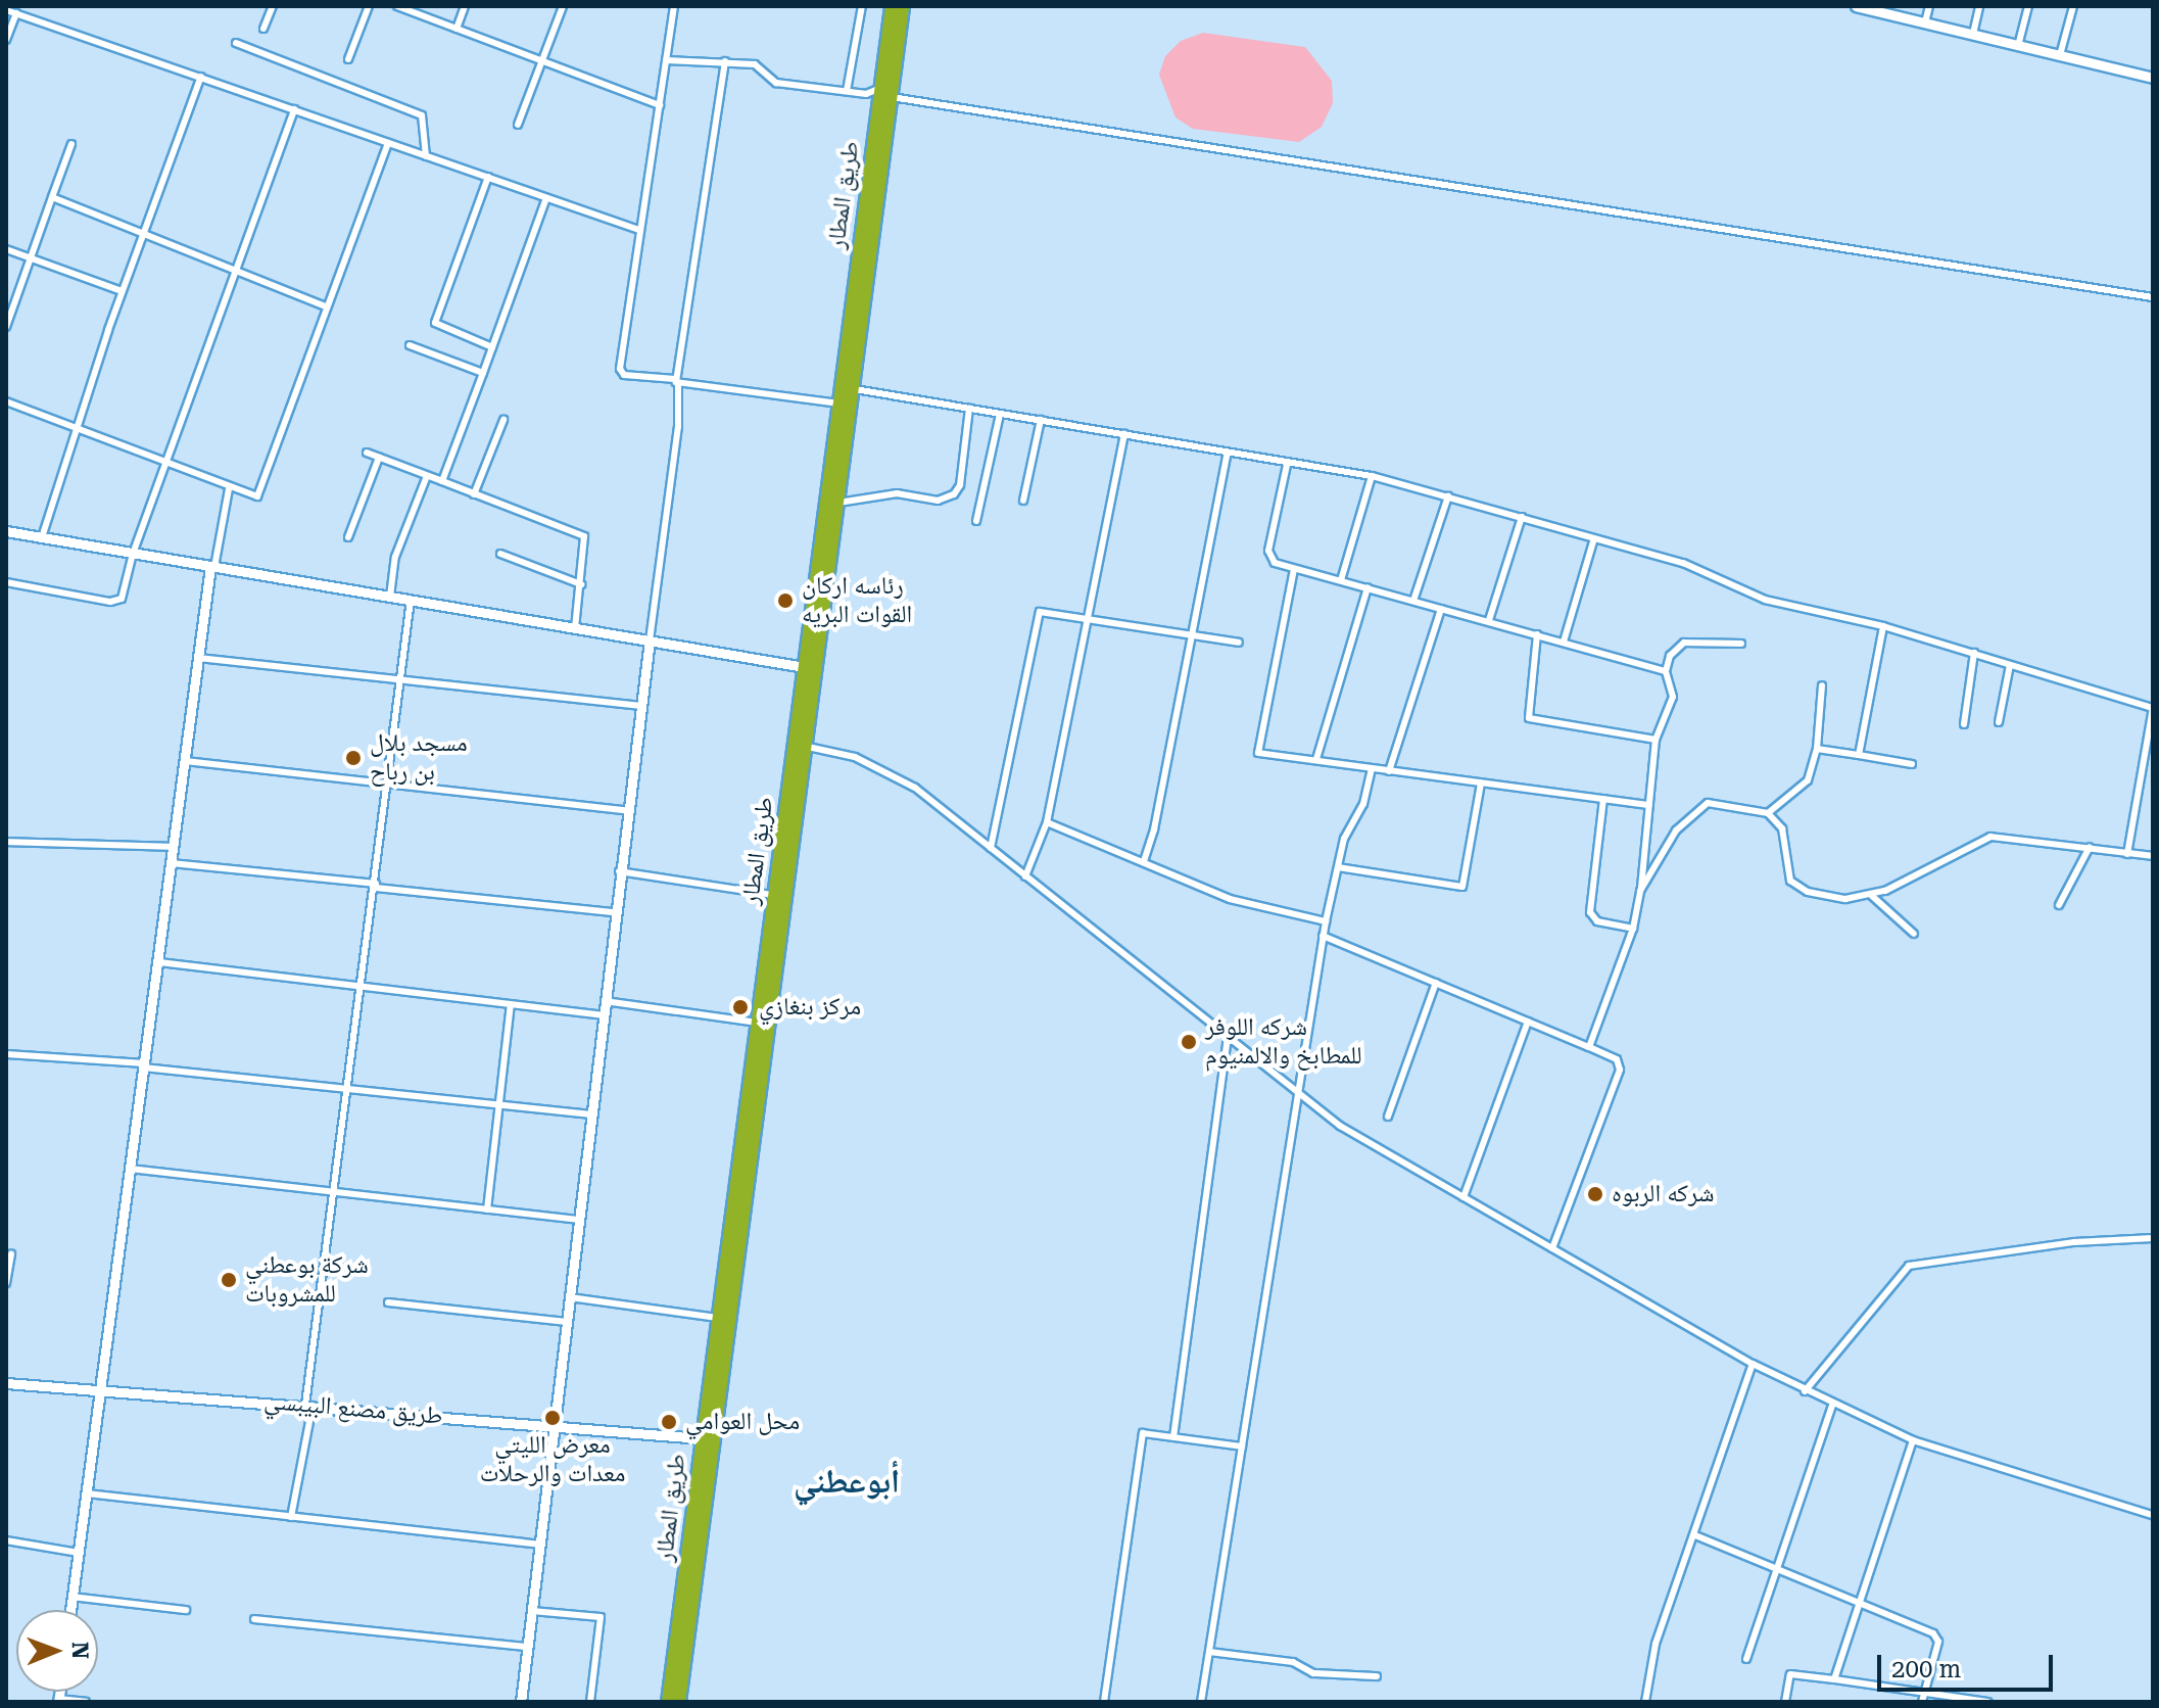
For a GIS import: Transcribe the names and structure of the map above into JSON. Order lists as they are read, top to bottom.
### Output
{
  "streets": {
    "highway": ["طريق المطار"],
    "street": ["طريق مصنع البيبسي"]
  },
  "crossings": [
    ["طريق المطار", "طريق مصنع البيبسي"]
  ],
  "districts": ["أبوعطني"],
  "places": [
    "رئاسه اركان القوات البريه",
    "مسجد بلال بن رباح",
    "مركز بنغازي",
    "شركه اللوفر للمطابخ والالمنيوم",
    "شركه الربوه",
    "شركة بوعطني للمشروبات",
    "معرض الليتي معدات والرحلات",
    "محل العوامي"
  ],
  "scale_bar": "200 m",
  "north": "right"
}
